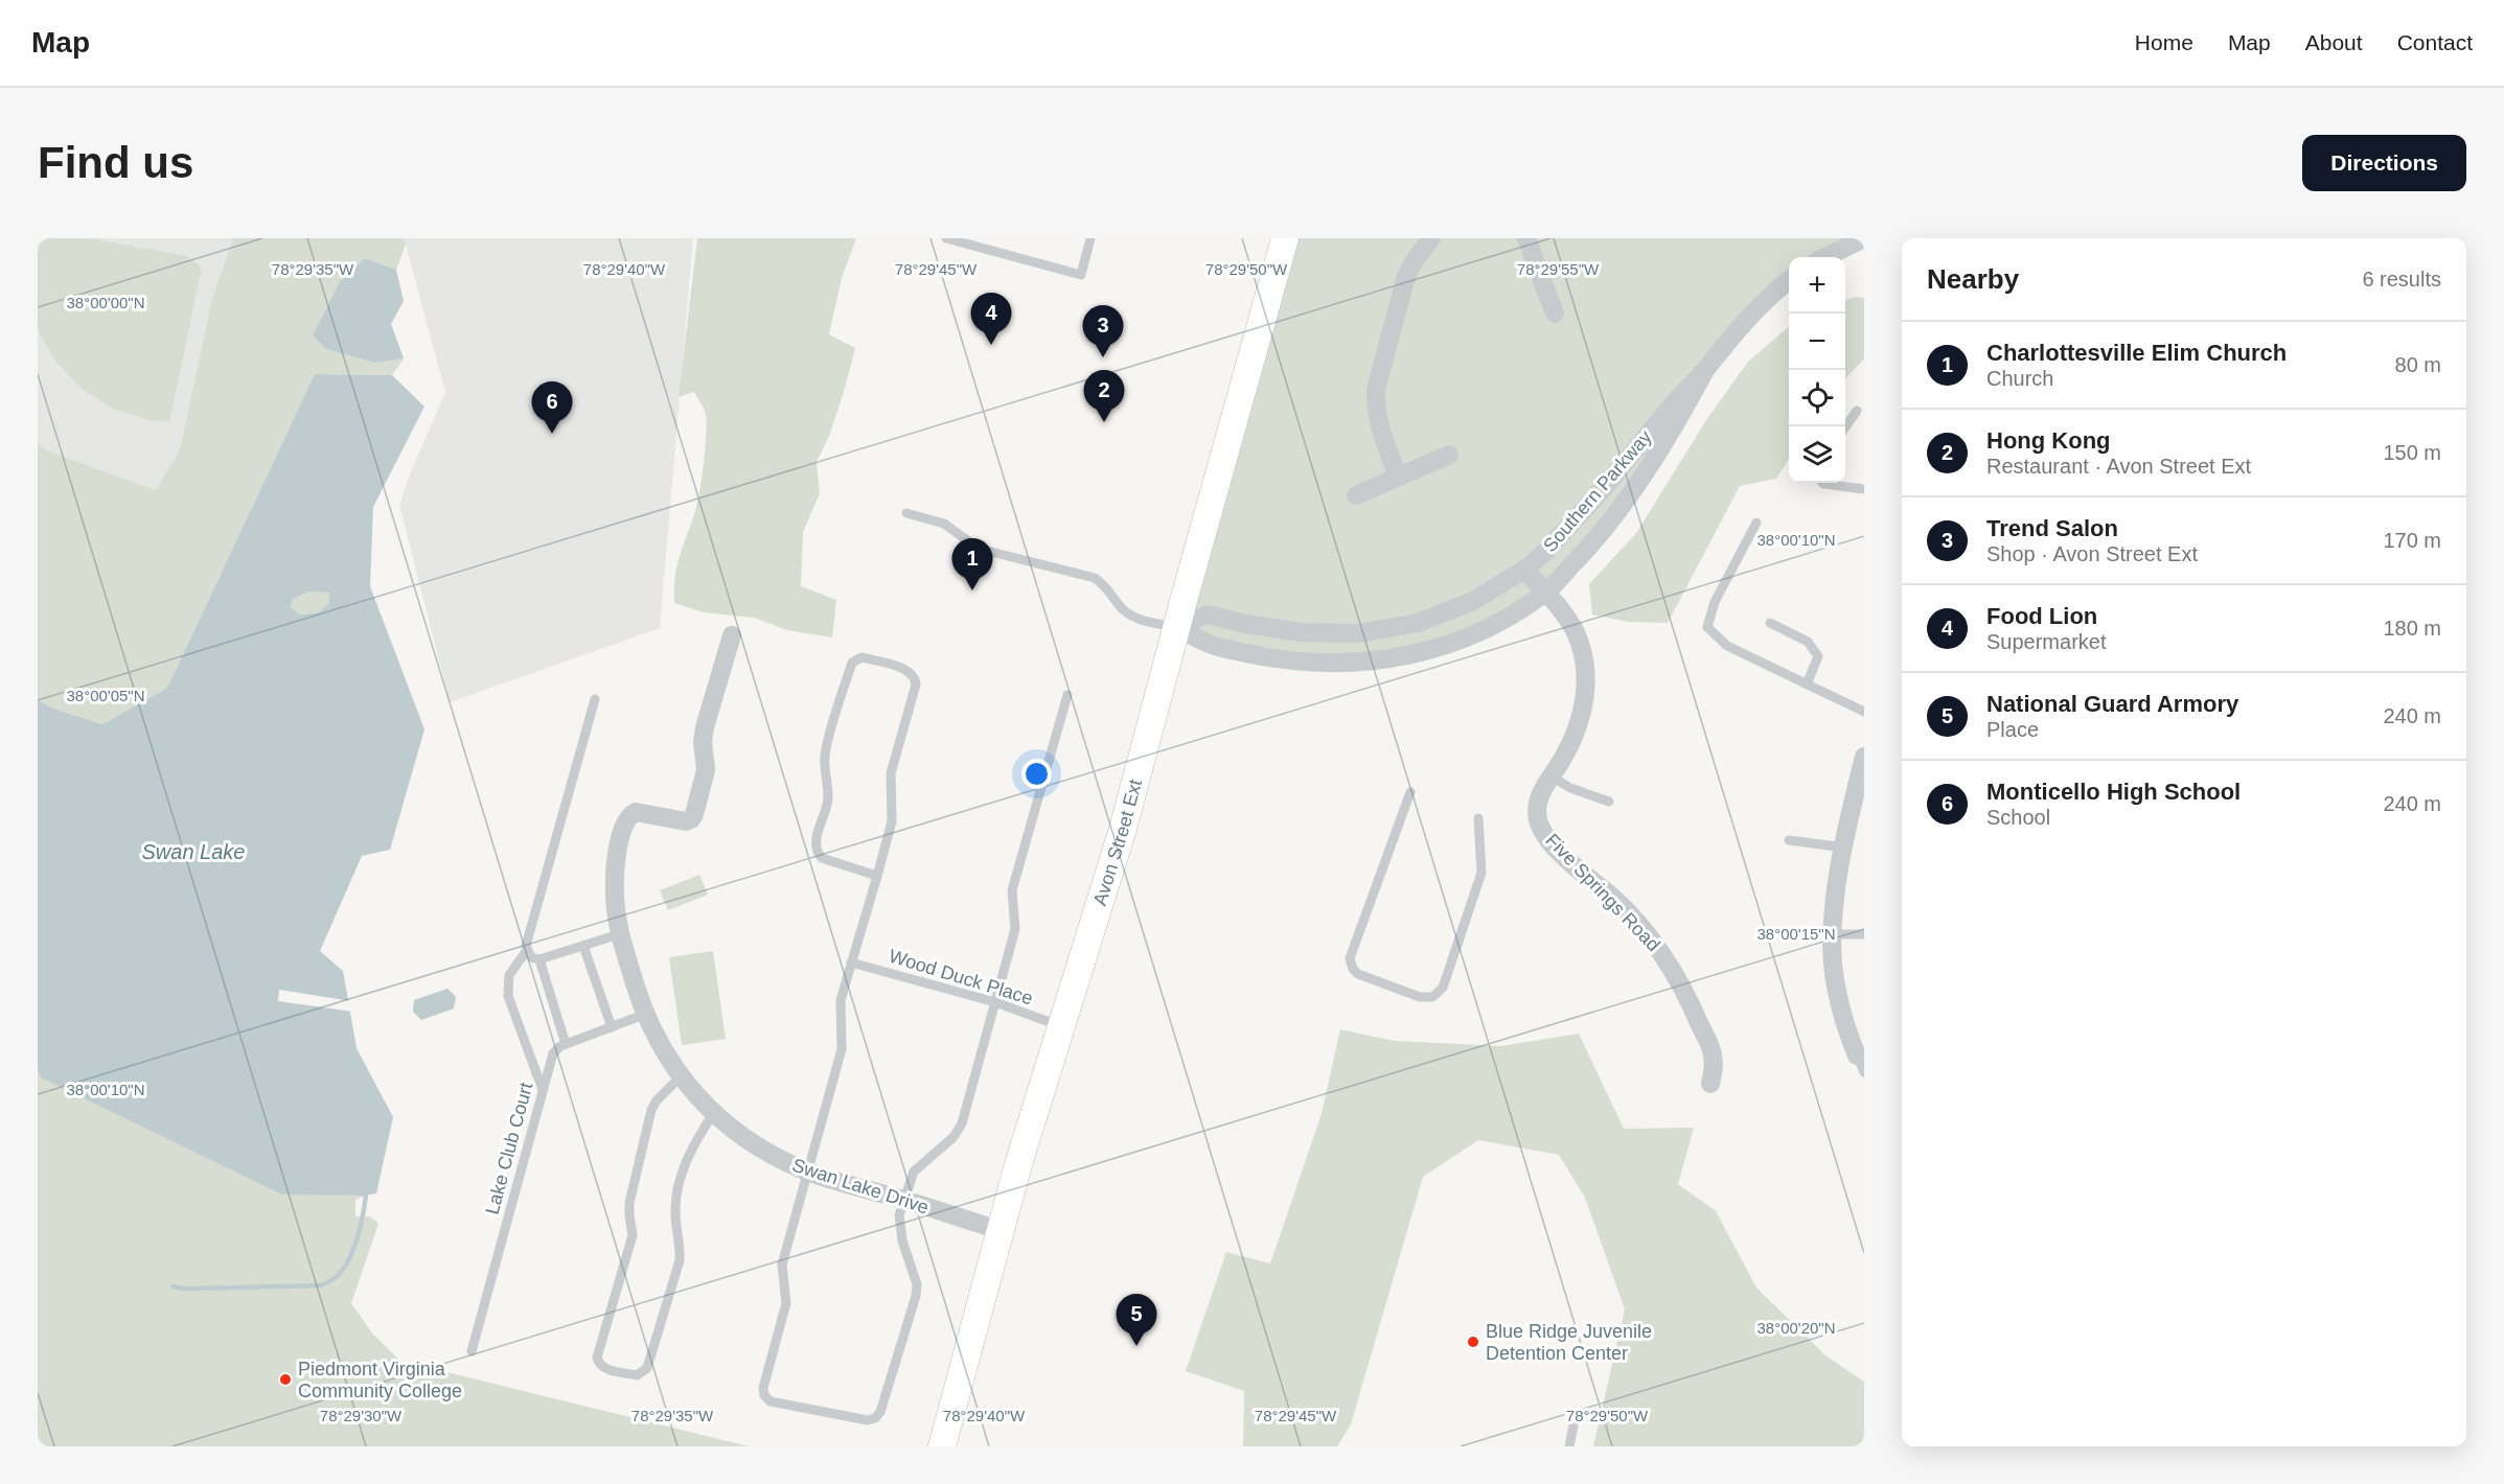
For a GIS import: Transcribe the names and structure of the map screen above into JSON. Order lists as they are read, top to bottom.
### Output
{
  "streets": {
    "main road": ["Avon Street Ext"],
    "street": ["Southern Parkway", "Five Springs Road", "Swan Lake Drive"],
    "lane": ["Wood Duck Place", "Lake Club Court"]
  },
  "crossings": [
    ["Southern Parkway", "Avon Street Ext"],
    ["Southern Parkway", "Five Springs Road"],
    ["Avon Street Ext", "Wood Duck Place"],
    ["Avon Street Ext", "Swan Lake Drive"]
  ],
  "water": ["Swan Lake"],
  "places": ["Blue Ridge Juvenile Detention Center", "Piedmont Virginia Community College"],
  "page": {
    "header": "Map",
    "nav": [
      "Home",
      "Map",
      "About",
      "Contact"
    ],
    "buttons": "Directions",
    "title": "Find us",
    "heading": ["Nearby", "6 results"],
    "map_buttons": ["+", "−"],
    "pins": [
      "4",
      "3",
      "2",
      "6",
      "1",
      "5"
    ],
    "list": [
      {
        "mark": "1",
        "name": "Charlottesville Elim Church",
        "note": "Church",
        "value": "80 m"
      },
      {
        "mark": "2",
        "name": "Hong Kong",
        "note": "Restaurant · Avon Street Ext",
        "value": "150 m"
      },
      {
        "mark": "3",
        "name": "Trend Salon",
        "note": "Shop · Avon Street Ext",
        "value": "170 m"
      },
      {
        "mark": "4",
        "name": "Food Lion",
        "note": "Supermarket",
        "value": "180 m"
      },
      {
        "mark": "5",
        "name": "National Guard Armory",
        "note": "Place",
        "value": "240 m"
      },
      {
        "mark": "6",
        "name": "Monticello High School",
        "note": "School",
        "value": "240 m"
      }
    ]
  },
  "coordinates": [
    "78°29'35\"W",
    "78°29'40\"W",
    "78°29'45\"W",
    "78°29'50\"W",
    "78°29'55\"W",
    "38°00'00\"N",
    "38°00'10\"N",
    "38°00'05\"N",
    "38°00'15\"N",
    "38°00'20\"N",
    "78°29'30\"W"
  ]
}
